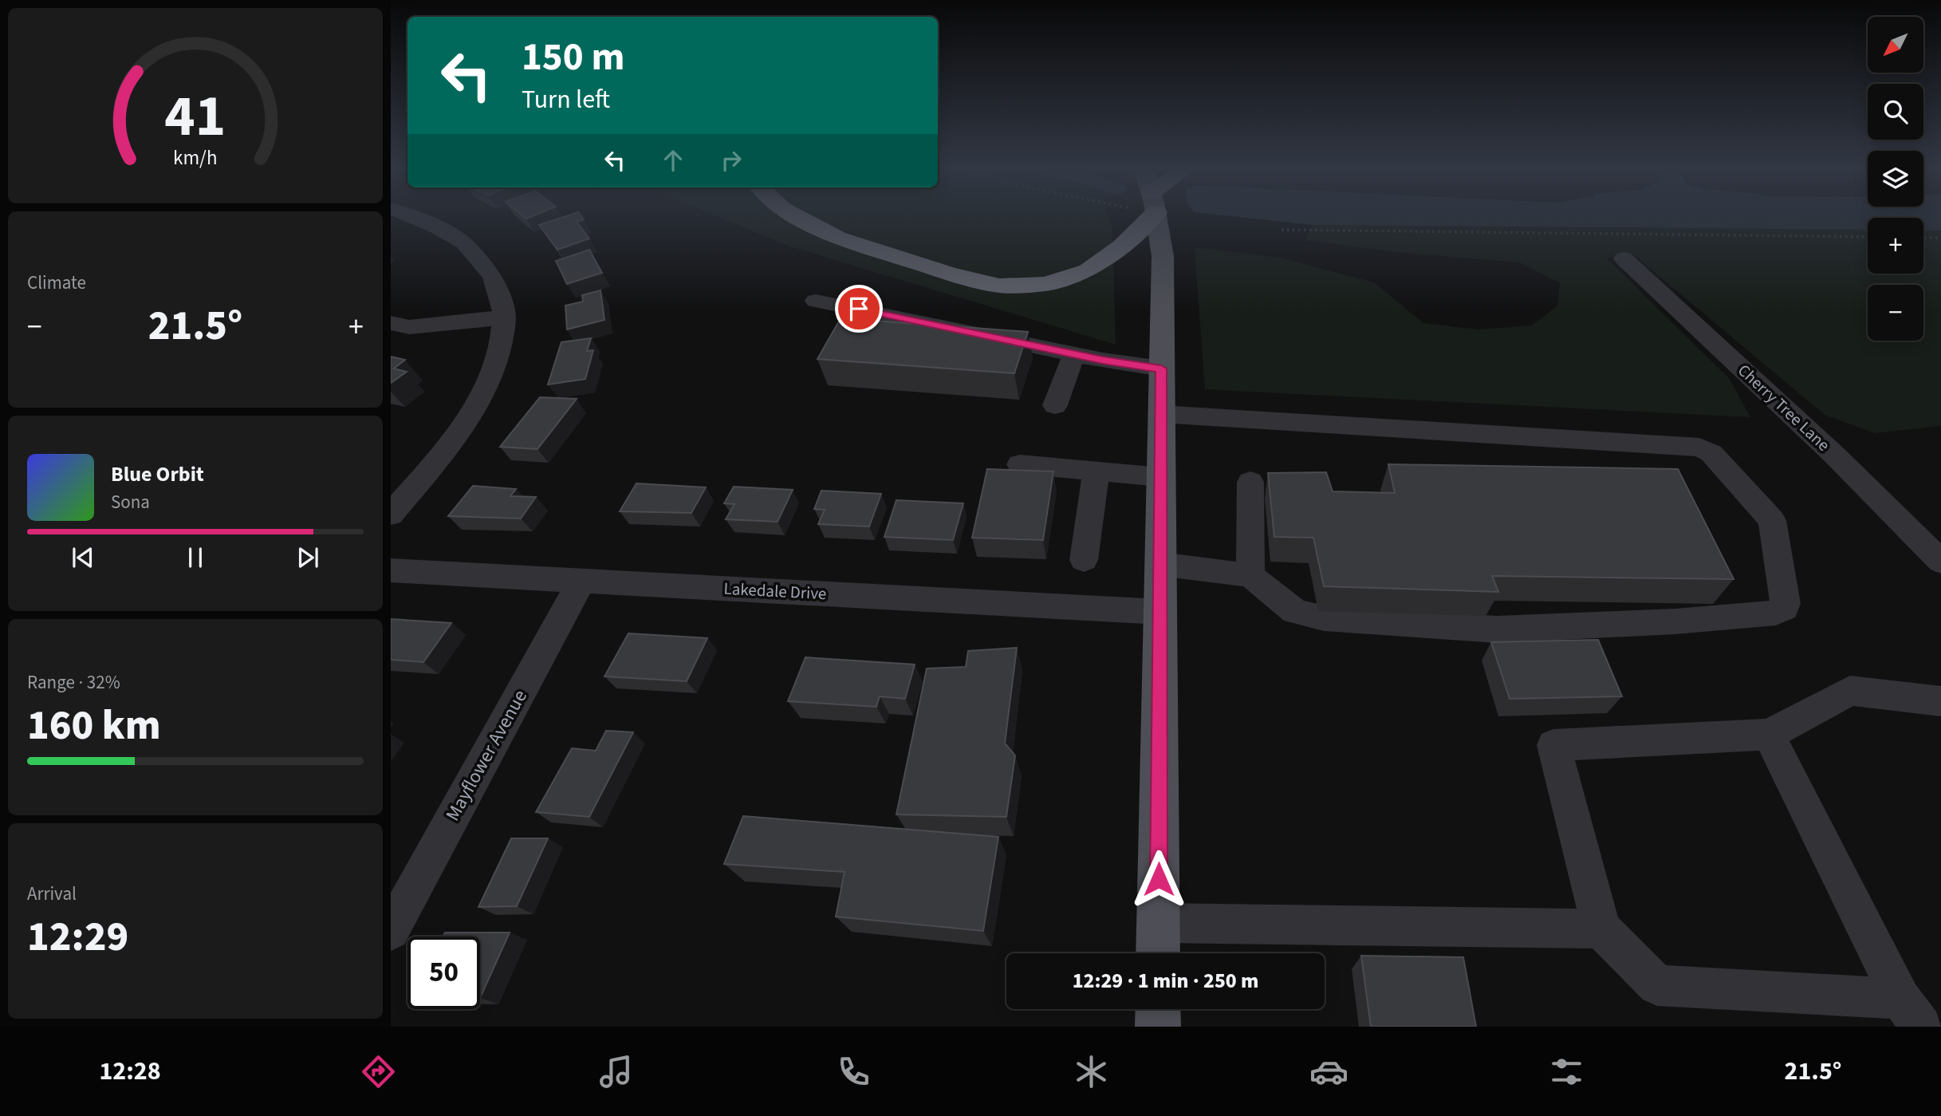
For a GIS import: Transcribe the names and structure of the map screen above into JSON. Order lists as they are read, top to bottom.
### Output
{
  "streets": {
    "street": ["Cherry Tree Lane", "Lakedale Drive", "Mayflower Avenue"]
  },
  "crossings": [
    ["Lakedale Drive", "Mayflower Avenue"]
  ],
  "north": "bottom left",
  "page": {
    "map_buttons": ["+", "−"],
    "turn": ["150 m", "Turn left"],
    "tile": [
      "Climate",
      ["Range · 32%", "160 km"],
      ["Arrival", "12:29"]
    ],
    "heat": ["−", "21.5°", "+"],
    "song": ["Blue Orbit", "Sona"],
    "limit": "50",
    "trip": "12:29 · 1 min · 250 m",
    "tabs": ["12:28", "21.5°"],
    "gauge": ["41", "km/h"]
  }
}
